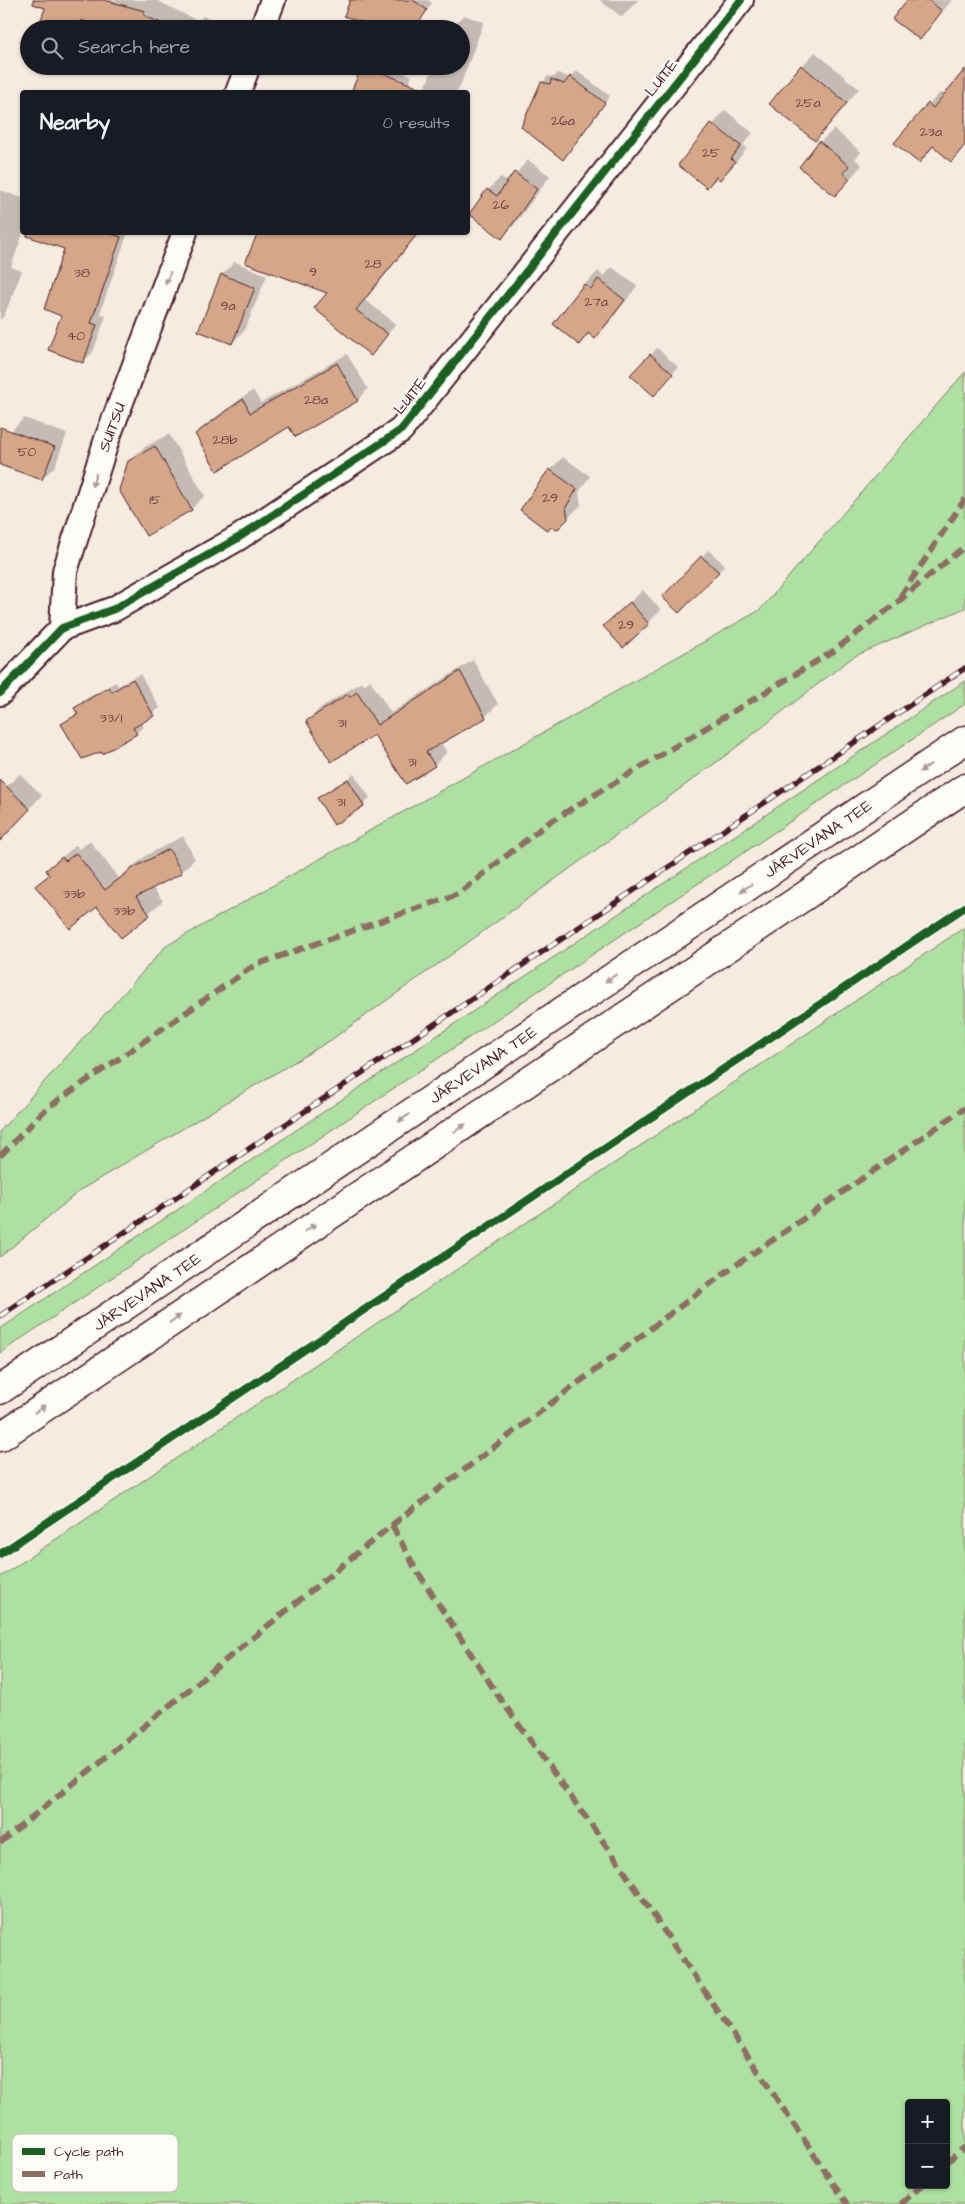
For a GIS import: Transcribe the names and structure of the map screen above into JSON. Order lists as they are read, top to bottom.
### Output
{
  "streets": {
    "highway": ["JÄRVEVANA TEE"],
    "street": ["LUITE", "SUITSU"]
  },
  "crossings": [
    ["LUITE", "SUITSU"]
  ],
  "one_way": ["SUITSU"],
  "house_numbers": [
    "25a",
    "26a",
    "23a",
    "25",
    "26",
    "28",
    "9",
    "38",
    "27a",
    "9a",
    "40",
    "28a",
    "28b",
    "50",
    "29",
    "15",
    "29",
    "33/1",
    "31",
    "31",
    "31",
    "33b",
    "33b"
  ],
  "legend": ["Cycle path", "Path"],
  "page": {
    "search": "Search here",
    "heading": ["Nearby", "0 results"],
    "map_buttons": ["+", "−"]
  }
}
